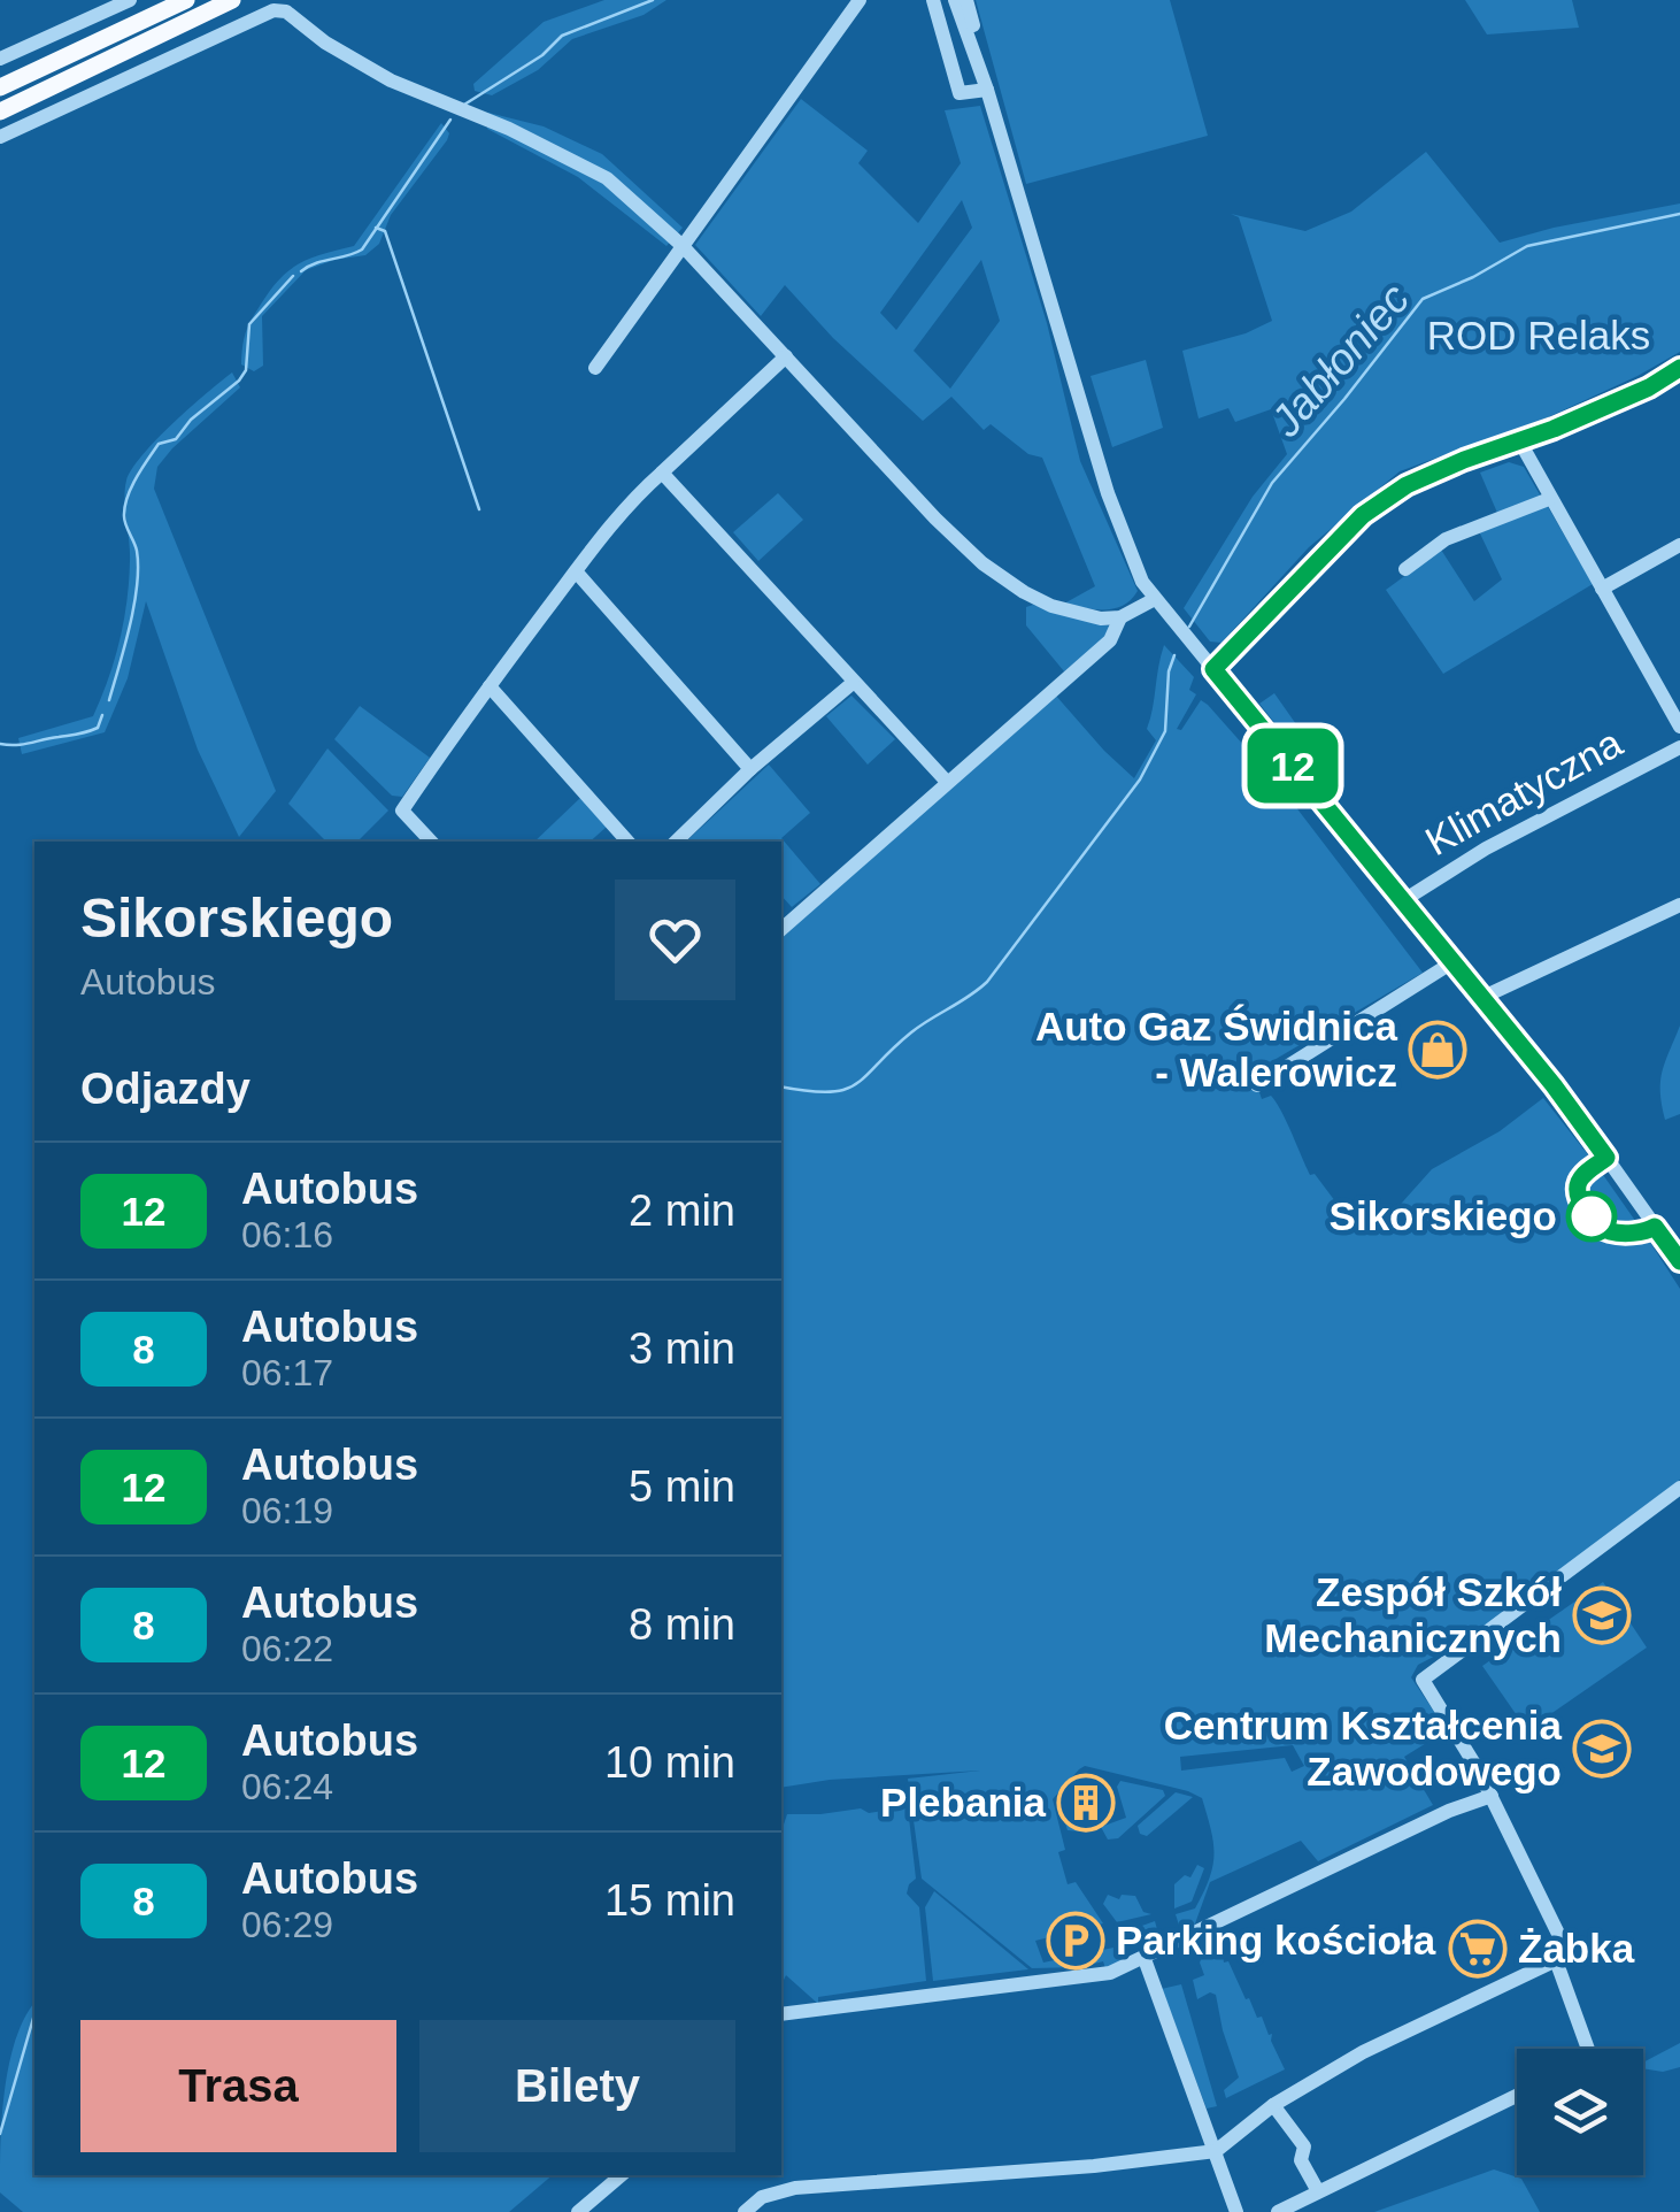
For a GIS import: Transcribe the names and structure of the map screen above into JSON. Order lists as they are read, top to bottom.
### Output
{
  "streets": {
    "street": ["Klimatyczna"]
  },
  "water": ["Jabłoniec"],
  "parks": ["ROD Relaks"],
  "places": {
    "shop": ["Auto Gaz Świdnica - Walerowicz"],
    "other": ["Sikorskiego"],
    "school or university": ["Zespół Szkół Mechanicznych", "Centrum Kształcenia Zawodowego"],
    "building": ["Plebania"],
    "parking": ["Parking kościoła"],
    "supermarket": ["Żabka"]
  },
  "lines": ["bus line 12"],
  "page": {
    "on_map": "12",
    "heading": [
      ["Sikorskiego", "Autobus"],
      "Odjazdy"
    ],
    "list": [
      {
        "mark": "12",
        "name": "Autobus",
        "note": "06:16",
        "value": "2 min"
      },
      {
        "mark": "8",
        "name": "Autobus",
        "note": "06:17",
        "value": "3 min"
      },
      {
        "mark": "12",
        "name": "Autobus",
        "note": "06:19",
        "value": "5 min"
      },
      {
        "mark": "8",
        "name": "Autobus",
        "note": "06:22",
        "value": "8 min"
      },
      {
        "mark": "12",
        "name": "Autobus",
        "note": "06:24",
        "value": "10 min"
      },
      {
        "mark": "8",
        "name": "Autobus",
        "note": "06:29",
        "value": "15 min"
      }
    ],
    "buttons": ["Trasa", "Bilety"]
  }
}
